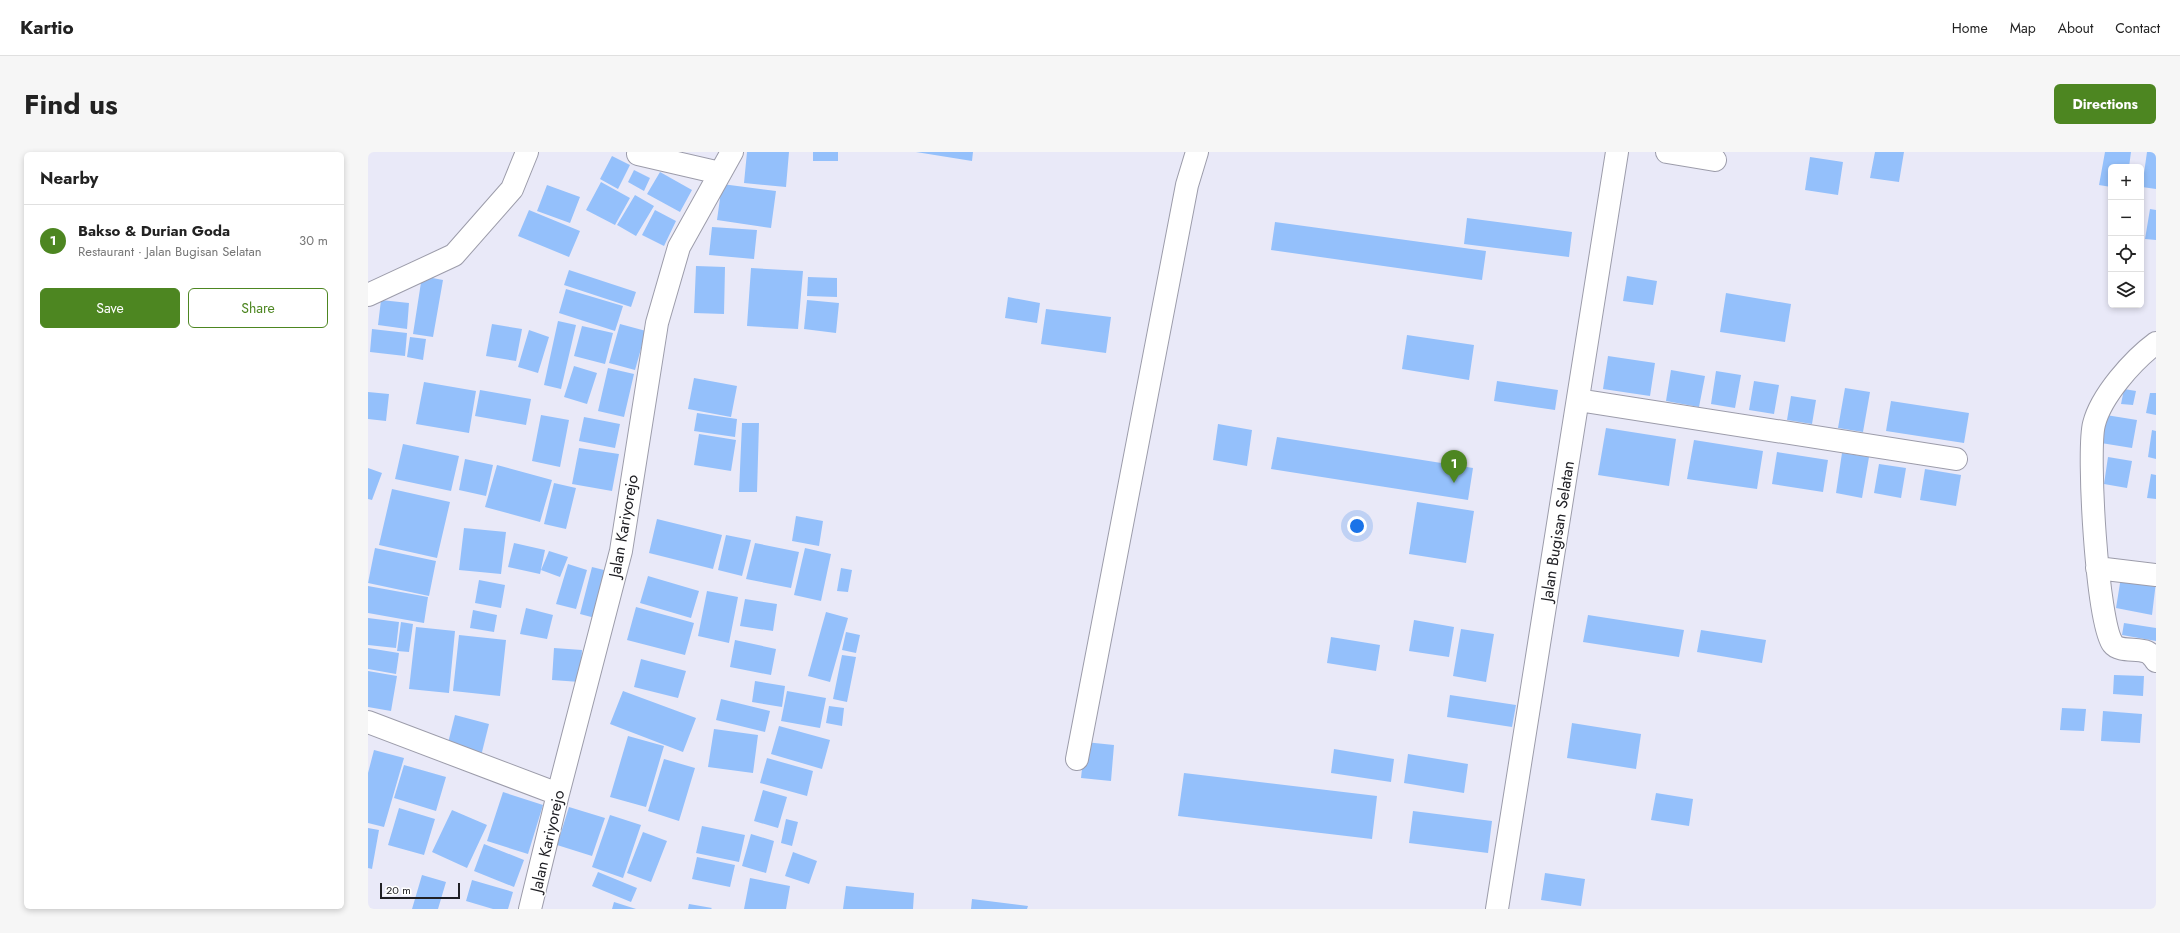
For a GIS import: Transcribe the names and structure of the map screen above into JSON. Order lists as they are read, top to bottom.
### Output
{
  "streets": {
    "street": ["Jalan Kariyorejo", "Jalan Bugisan Selatan"]
  },
  "scale_bar": "20 m",
  "page": {
    "header": "Kartio",
    "nav": [
      "Home",
      "Map",
      "About",
      "Contact"
    ],
    "title": "Find us",
    "buttons": [
      "Directions",
      ["Save", "Share"]
    ],
    "heading": "Nearby",
    "map_buttons": ["+", "−"],
    "list": [
      {
        "mark": "1",
        "name": "Bakso & Durian Goda",
        "note": "Restaurant · Jalan Bugisan Selatan",
        "value": "30 m"
      }
    ],
    "pins": "1",
    "scale": "20 m"
  }
}
